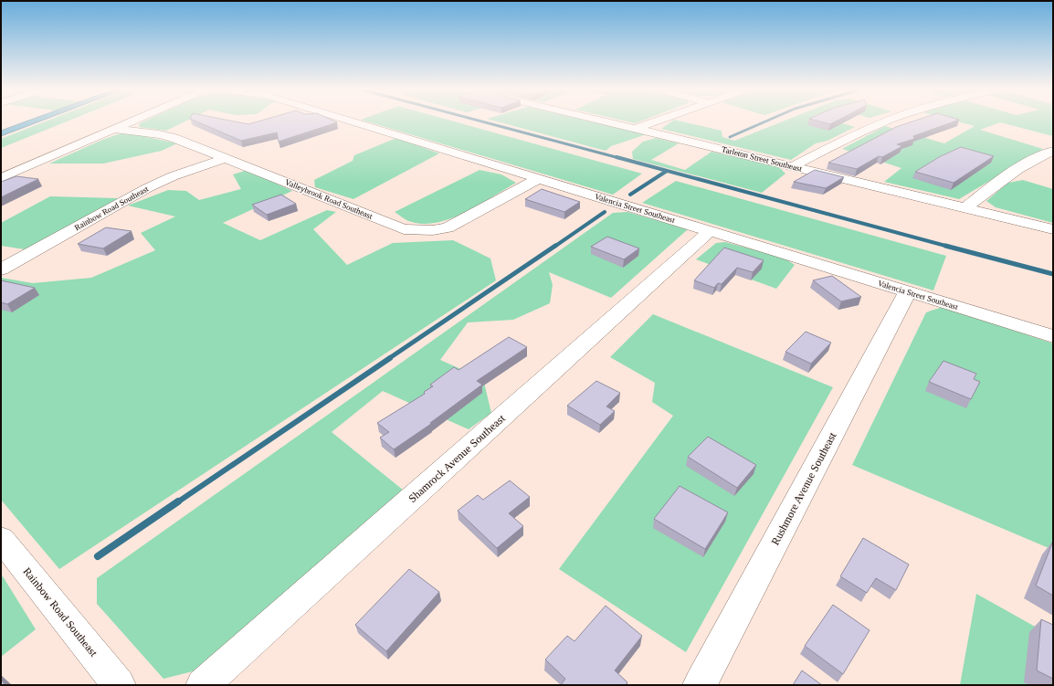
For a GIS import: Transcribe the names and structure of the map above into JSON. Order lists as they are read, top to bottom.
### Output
{
  "streets": {
    "street": [
      "Tarleton Street Southeast",
      "Valleybrook Road Southeast",
      "Rainbow Road Southeast",
      "Valencia Street Southeast",
      "Shamrock Avenue Southeast",
      "Rushmore Avenue Southeast"
    ]
  },
  "crossings": [
    ["Valleybrook Road Southeast", "Rainbow Road Southeast"],
    ["Valleybrook Road Southeast", "Valencia Street Southeast"],
    ["Valencia Street Southeast", "Shamrock Avenue Southeast"],
    ["Valencia Street Southeast", "Rushmore Avenue Southeast"]
  ]
}
